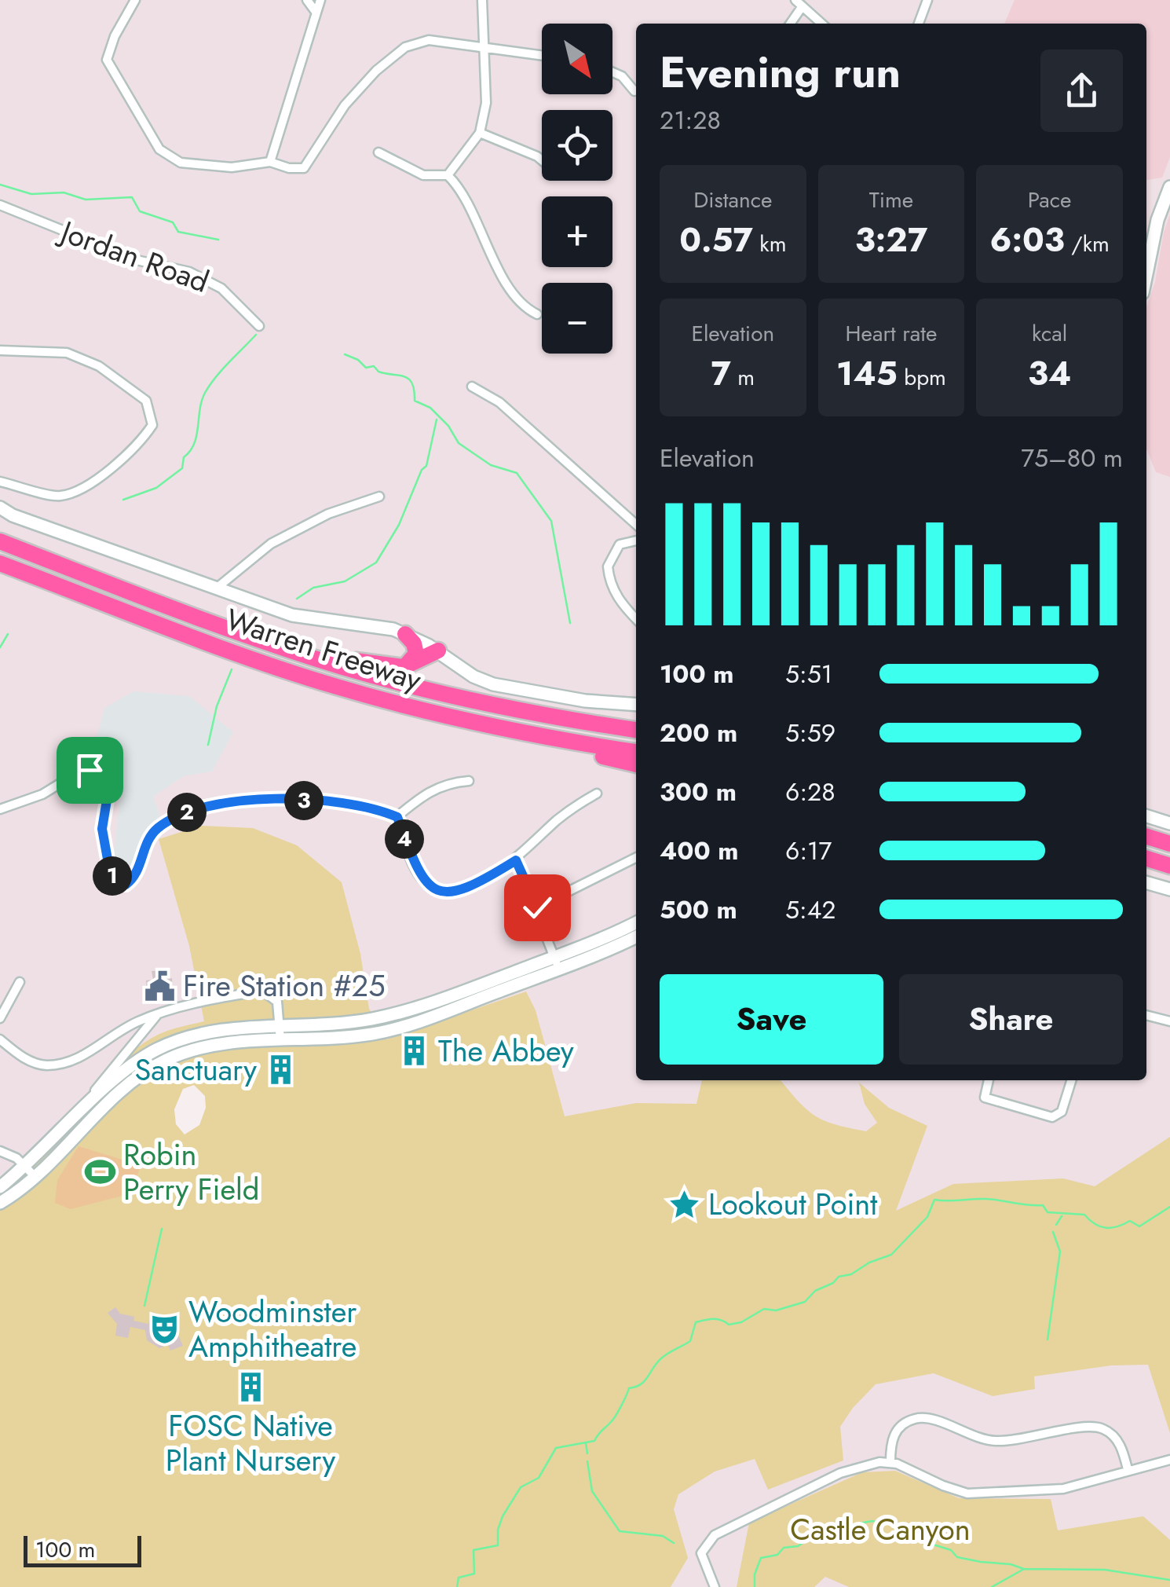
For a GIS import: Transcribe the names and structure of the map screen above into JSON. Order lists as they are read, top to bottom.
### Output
{
  "streets": {
    "highway": ["Warren Freeway"],
    "street": ["Jordan Road"]
  },
  "parks": ["Castle Canyon"],
  "places": {
    "public building": ["Fire Station #25"],
    "building": ["The Abbey", "Sanctuary", "FOSC Native Plant Nursery"],
    "sports": ["Robin Perry Field"],
    "place": ["Lookout Point"],
    "theatre": ["Woodminster Amphitheatre"]
  },
  "scale_bar": "100 m",
  "north": "bottom right",
  "page": {
    "map_buttons": ["+", "−"],
    "heading": ["Evening run", "21:28"],
    "stats": [
      ["Distance", "0.57 km"],
      ["Time", "3:27"],
      ["Pace", "6:03 /km"],
      ["Elevation", "7 m"],
      ["Heart rate", "145 bpm"],
      ["kcal", "34"]
    ],
    "chart": ["Elevation", "75–80 m"],
    "list": [
      {
        "name": "100 m",
        "note": "5:51"
      },
      {
        "name": "200 m",
        "note": "5:59"
      },
      {
        "name": "300 m",
        "note": "6:28"
      },
      {
        "name": "400 m",
        "note": "6:17"
      },
      {
        "name": "500 m",
        "note": "5:42"
      }
    ],
    "pins": [
      "3",
      "2",
      "4",
      "1"
    ],
    "buttons": ["Save", "Share"],
    "scale": "100 m"
  }
}
